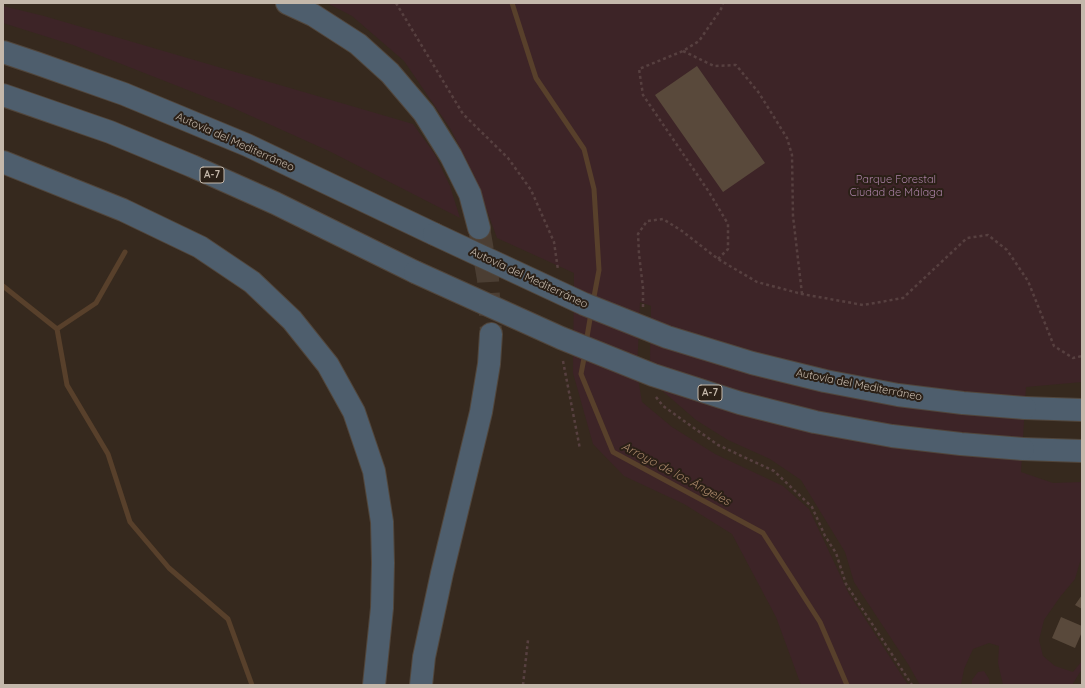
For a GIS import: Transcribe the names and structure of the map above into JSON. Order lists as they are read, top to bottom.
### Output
{
  "streets": {
    "highway": ["Autovía del Mediterráneo", "A-7"]
  },
  "water": ["Arroyo de los Ángeles"],
  "parks": ["Parque Forestal Ciudad de Málaga"]
}
